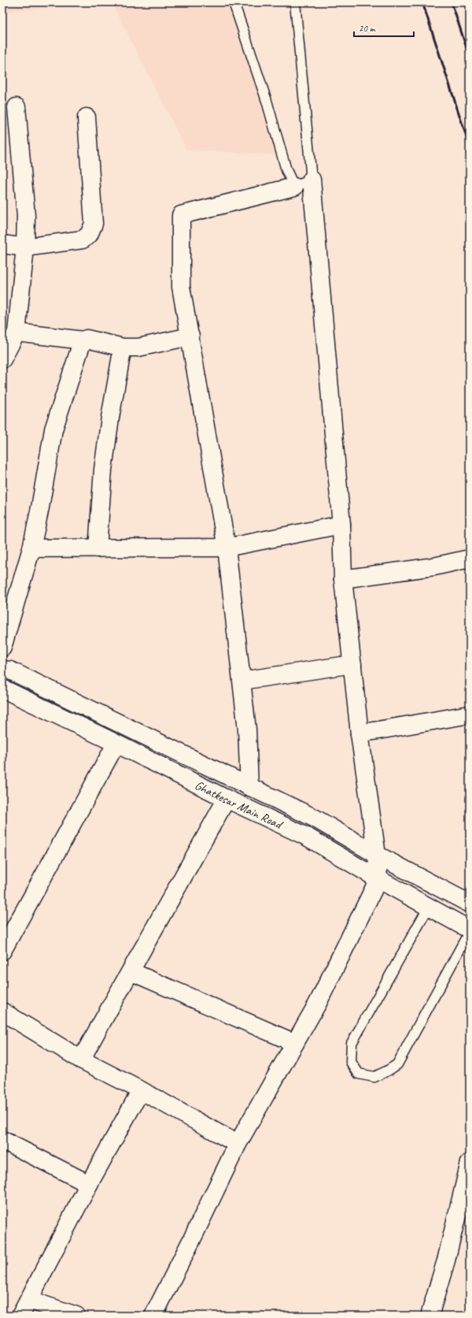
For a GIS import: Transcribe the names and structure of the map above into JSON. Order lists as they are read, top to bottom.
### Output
{
  "streets": {
    "street": ["Ghatkesar Main Road"]
  },
  "scale_bar": "20 m"
}
